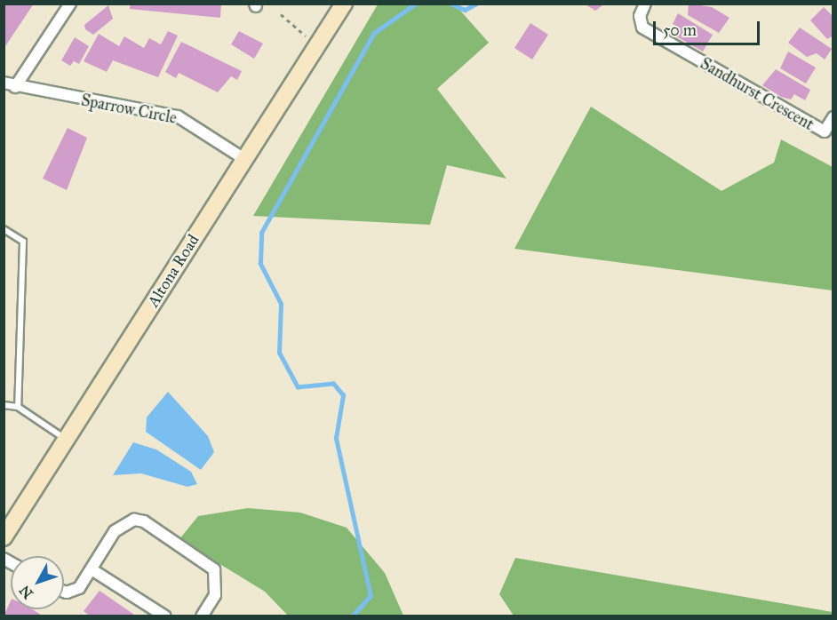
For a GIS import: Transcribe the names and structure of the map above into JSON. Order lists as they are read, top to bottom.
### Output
{
  "streets": {
    "main road": ["Altona Road"],
    "street": ["Sandhurst Crescent", "Sparrow Circle"]
  },
  "crossings": [
    ["Sparrow Circle", "Altona Road"]
  ],
  "scale_bar": "50 m",
  "north": "bottom left"
}
